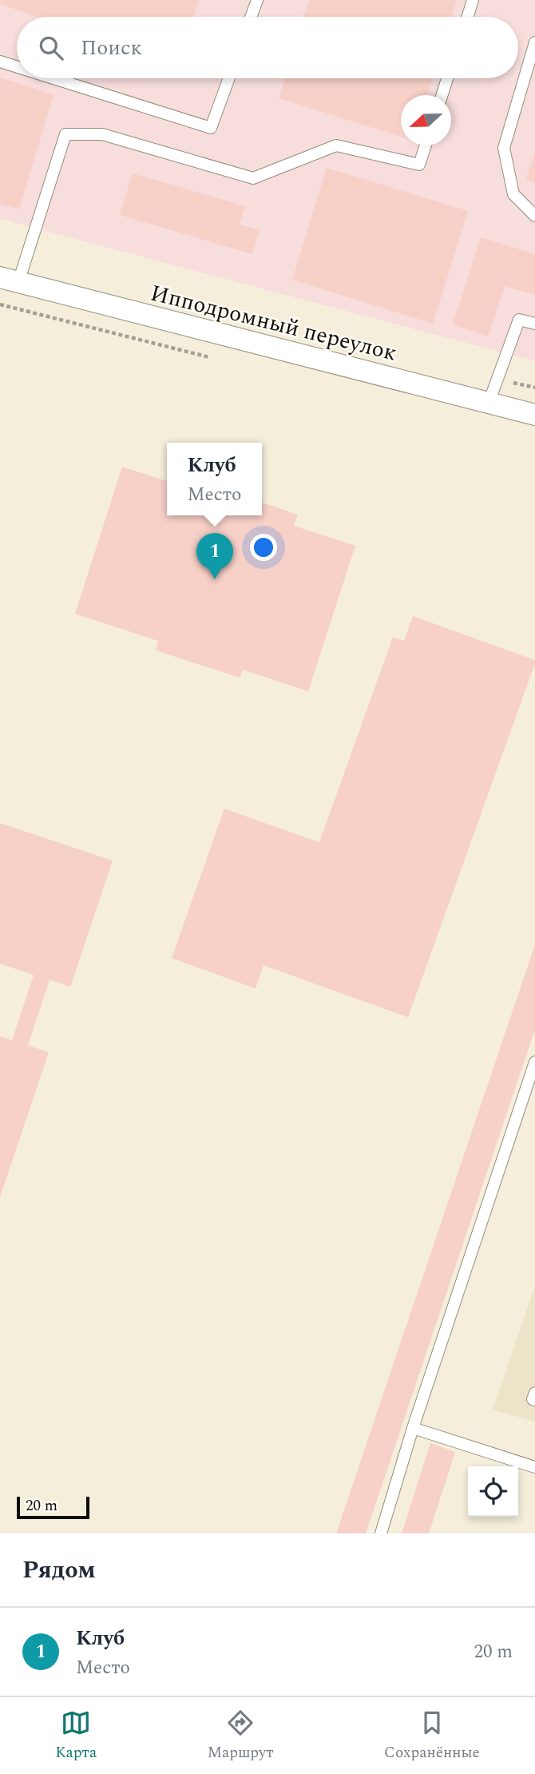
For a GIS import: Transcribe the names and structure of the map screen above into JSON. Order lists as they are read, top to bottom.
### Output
{
  "streets": {
    "street": ["Ипподромный переулок"]
  },
  "scale_bar": "20 m",
  "north": "left",
  "page": {
    "search": "Поиск",
    "popup": ["Клуб", "Место"],
    "pins": "1",
    "scale": "20 m",
    "heading": "Рядом",
    "list": [
      {
        "mark": "1",
        "name": "Клуб",
        "note": "Место",
        "value": "20 m"
      }
    ],
    "nav": ["Карта", "Маршрут", "Сохранённые"]
  }
}
